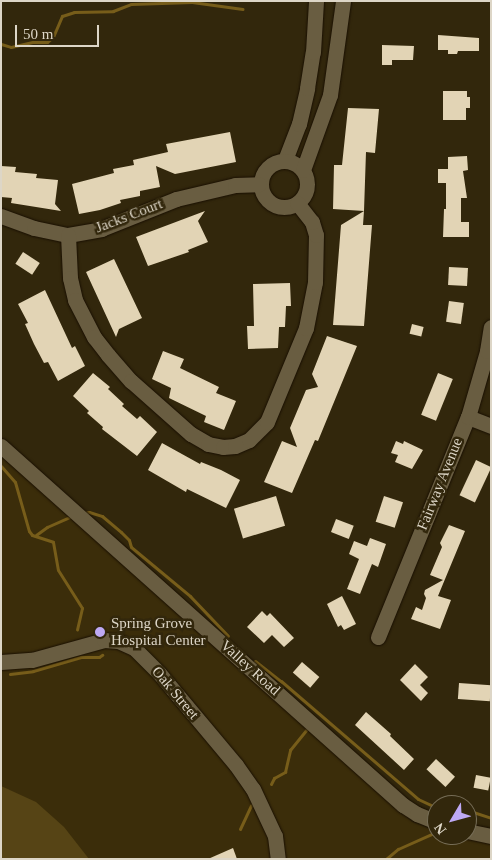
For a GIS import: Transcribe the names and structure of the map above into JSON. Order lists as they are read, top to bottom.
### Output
{
  "streets": {
    "street": [
      "Jacks Court",
      "Fairway Avenue",
      "Valley Road",
      "Oak Street"
    ]
  },
  "places": ["Spring Grove Hospital Center"],
  "scale_bar": "50 m",
  "north": "bottom left"
}
